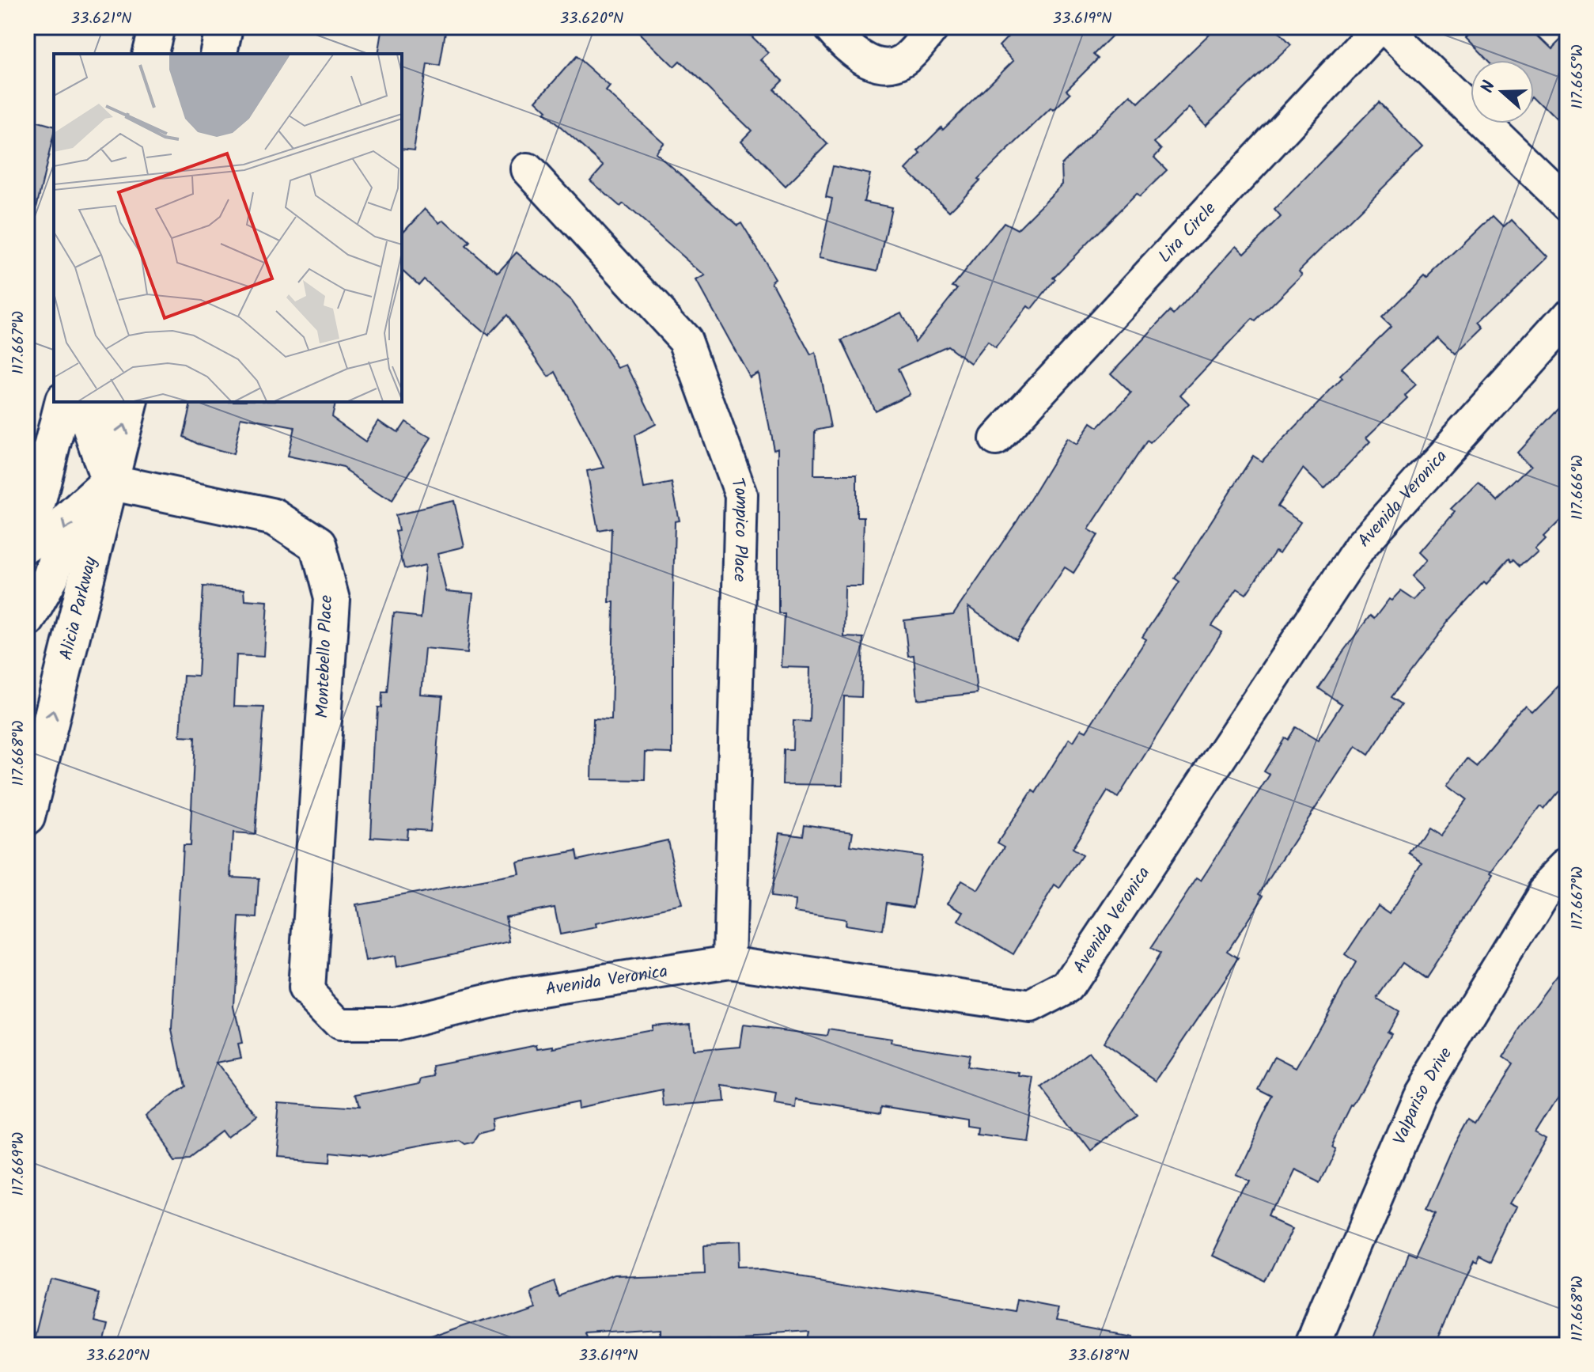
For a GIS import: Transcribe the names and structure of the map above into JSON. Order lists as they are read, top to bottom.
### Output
{
  "streets": {
    "main road": ["Alicia Parkway", "Montebello Place"],
    "street": [
      "Lira Circle",
      "Avenida Veronica",
      "Tampico Place",
      "Valpariso Drive"
    ]
  },
  "crossings": [
    ["Avenida Veronica", "Tampico Place"],
    ["Avenida Veronica", "Montebello Place"],
    ["Alicia Parkway", "Montebello Place"]
  ],
  "north": "left",
  "coordinates": [
    "33.621°N",
    "33.620°N",
    "33.619°N",
    "117.665°W",
    "117.667°W",
    "117.666°W",
    "117.668°W",
    "117.669°W",
    "33.618°N"
  ]
}
